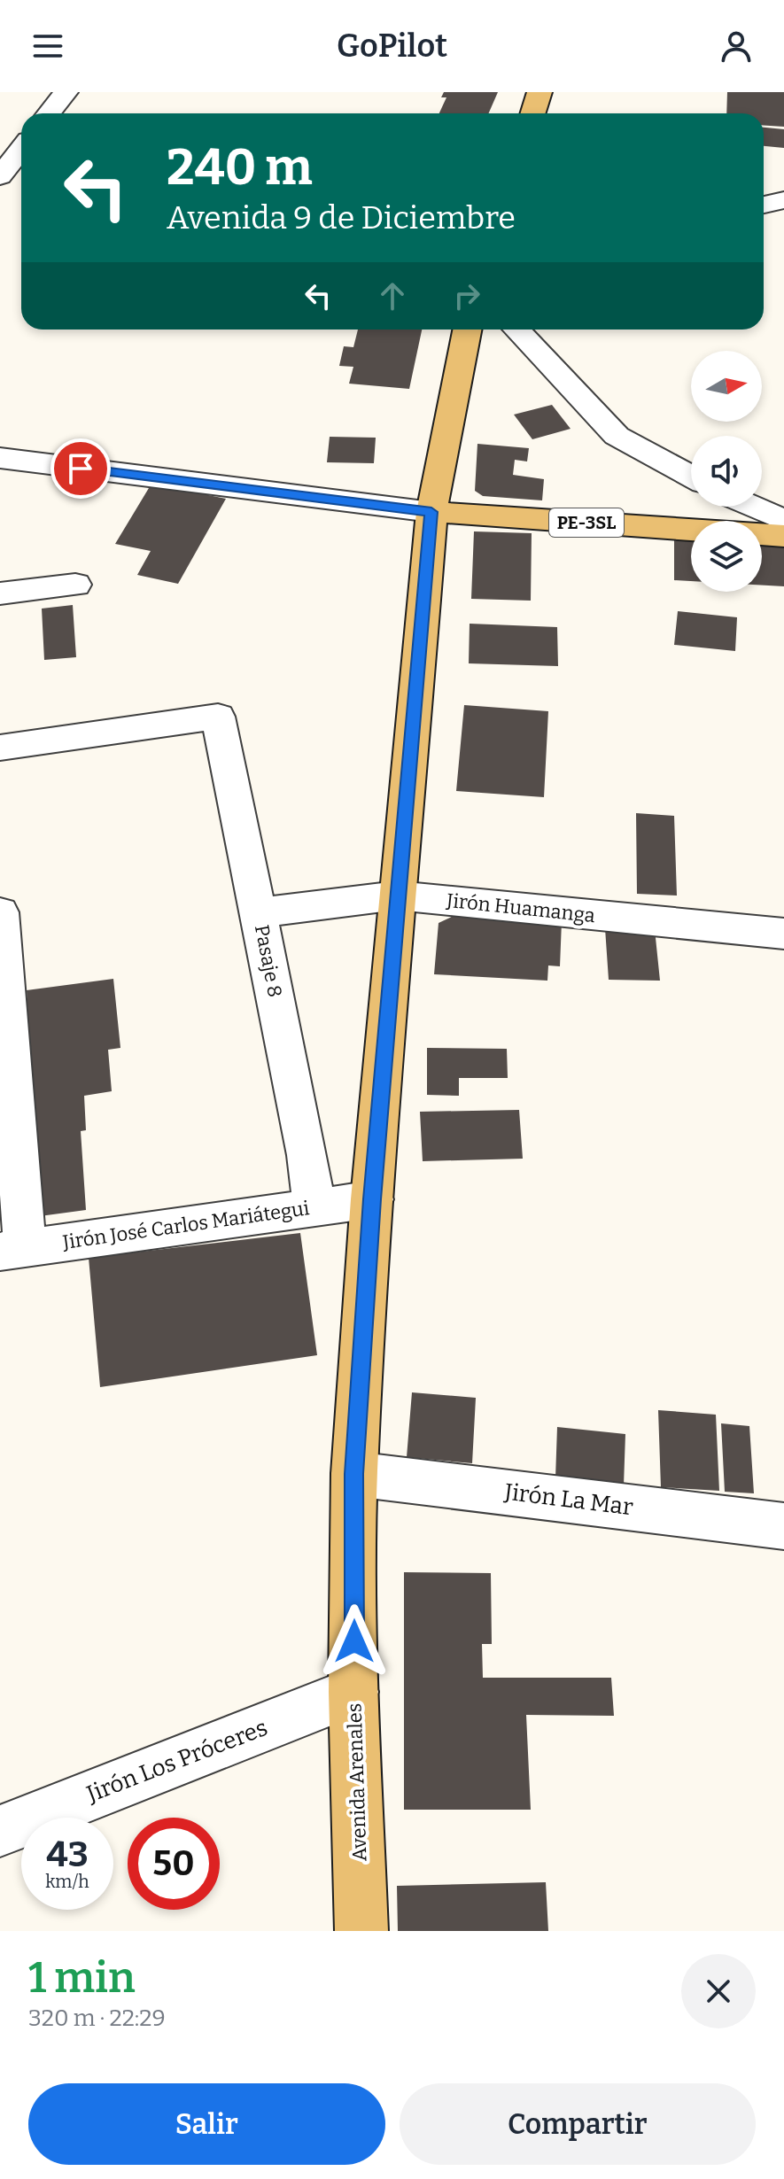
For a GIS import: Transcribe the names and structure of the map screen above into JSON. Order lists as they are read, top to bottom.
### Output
{
  "streets": {
    "main road": ["PE-3SL", "Avenida Arenales"],
    "street": [
      "Jirón Huamanga",
      "Pasaje 8",
      "Jirón José Carlos Mariátegui",
      "Jirón La Mar",
      "Jirón Los Próceres"
    ]
  },
  "crossings": [
    ["PE-3SL", "Avenida Arenales"],
    ["Jirón Huamanga", "Pasaje 8"],
    ["Jirón Huamanga", "Avenida Arenales"],
    ["Pasaje 8", "Jirón José Carlos Mariátegui"],
    ["Jirón José Carlos Mariátegui", "Avenida Arenales"],
    ["Jirón La Mar", "Avenida Arenales"],
    ["Jirón Los Próceres", "Avenida Arenales"]
  ],
  "north": "right",
  "page": {
    "header": "GoPilot",
    "turn": ["240 m", "Avenida 9 de Diciembre"],
    "speed": "43 km/h",
    "limit": "50",
    "heading": ["1 min", "320 m · 22:29"],
    "buttons": ["Salir", "Compartir"]
  }
}
